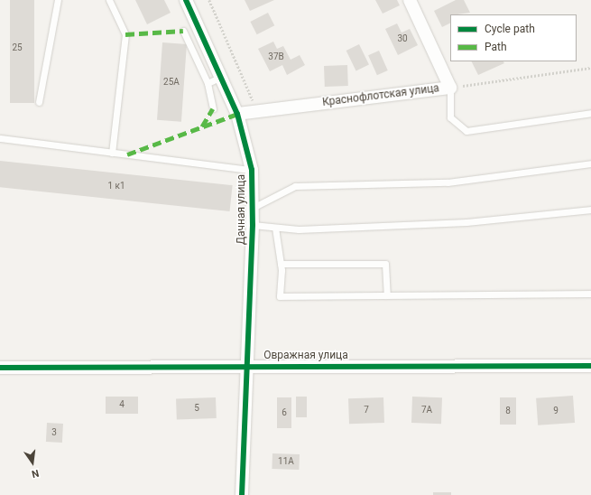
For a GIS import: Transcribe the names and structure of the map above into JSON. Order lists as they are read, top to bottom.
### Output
{
  "streets": {
    "street": ["Краснофлотская улица", "Дачная улица", "Овражная улица"]
  },
  "crossings": [
    ["Краснофлотская улица", "Дачная улица"],
    ["Дачная улица", "Овражная улица"]
  ],
  "house_numbers": [
    "30",
    "25",
    "37В",
    "25А",
    "1 к1",
    "4",
    "5",
    "7",
    "7А",
    "8",
    "9",
    "6",
    "3",
    "11А"
  ],
  "legend": ["Cycle path", "Path"],
  "north": "bottom"
}
